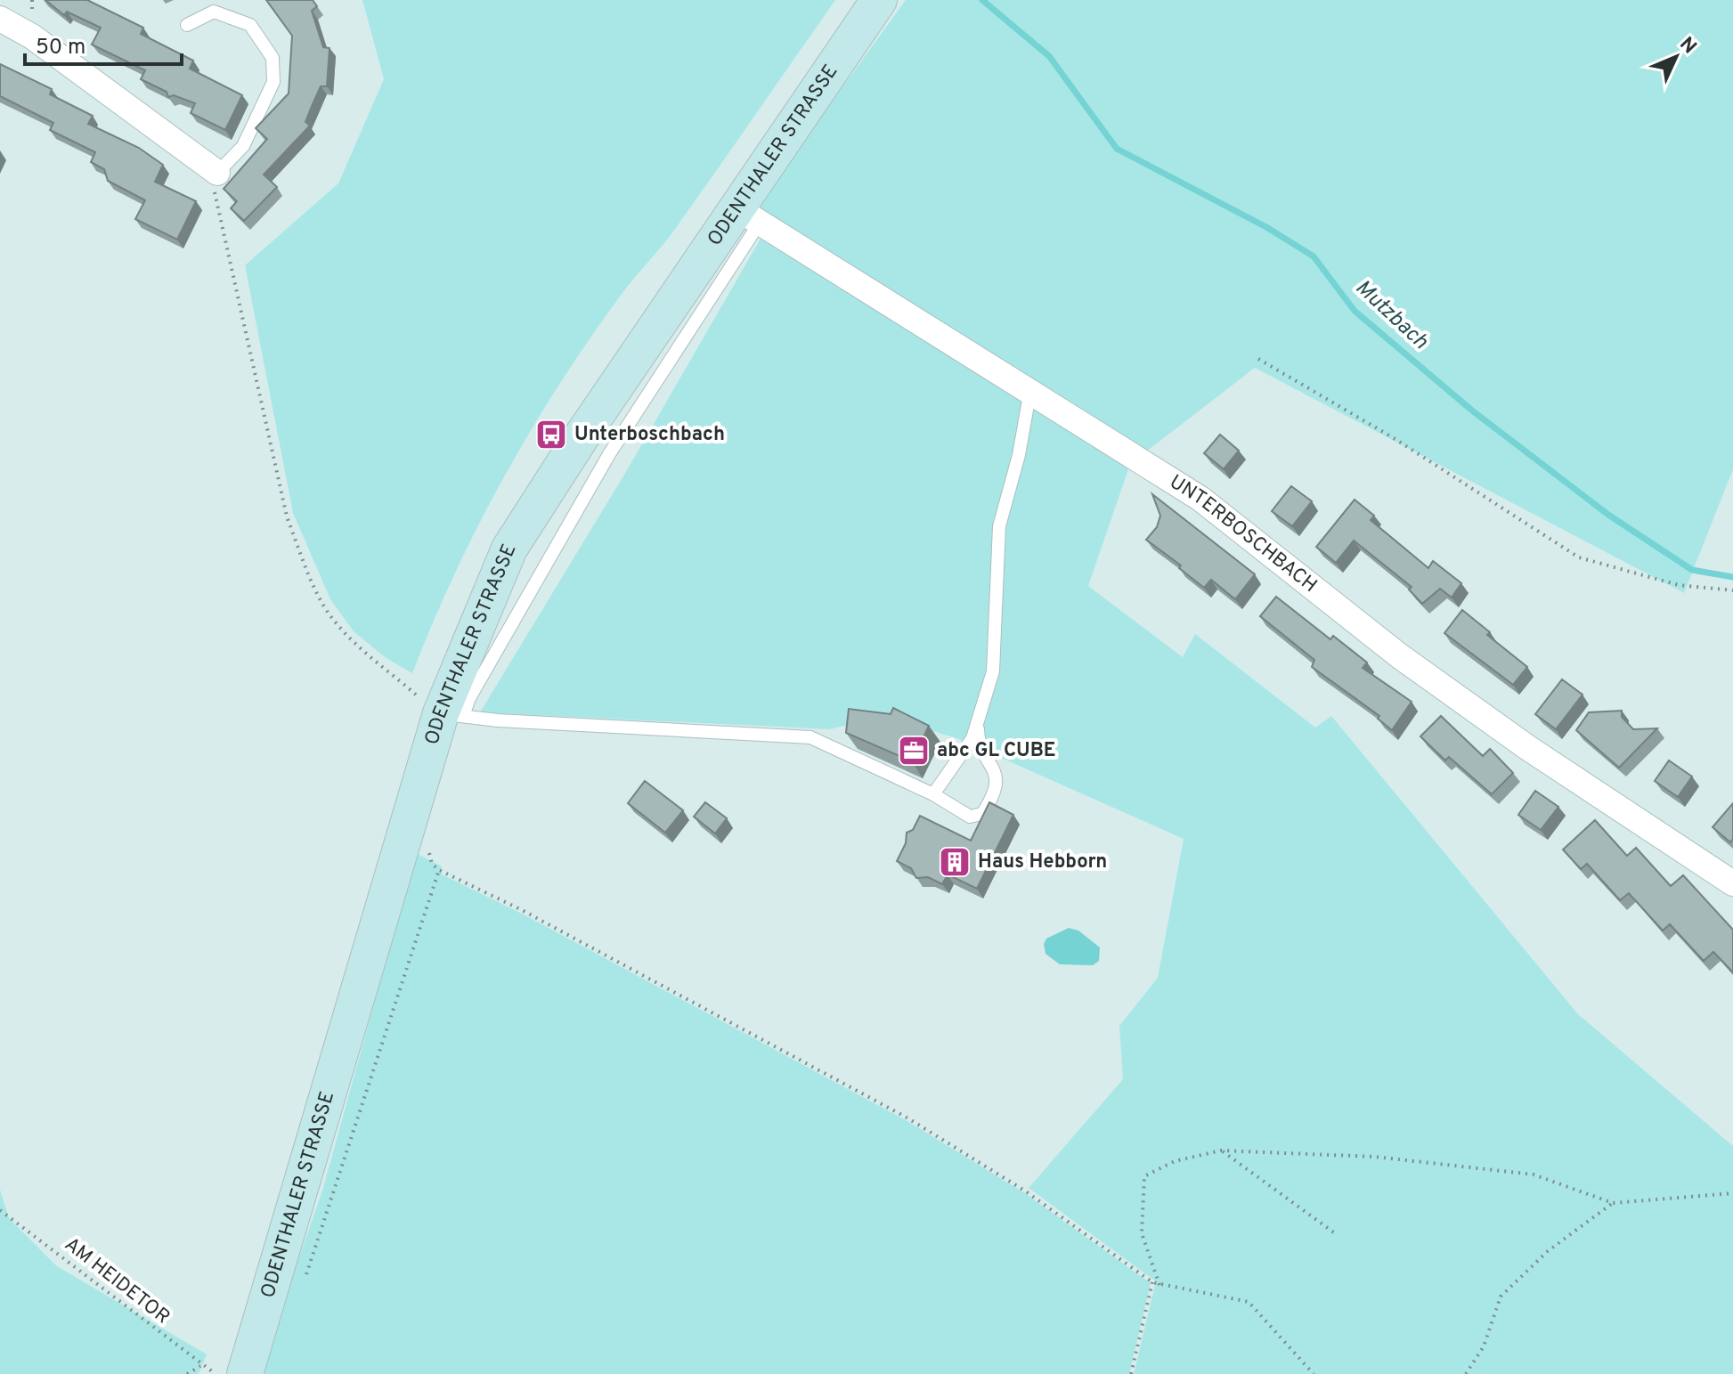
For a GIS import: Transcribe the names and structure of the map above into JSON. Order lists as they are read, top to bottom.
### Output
{
  "streets": {
    "main road": ["ODENTHALER STRASSE"],
    "street": ["UNTERBOSCHBACH"],
    "path": ["AM HEIDETOR"]
  },
  "crossings": [
    ["ODENTHALER STRASSE", "UNTERBOSCHBACH"]
  ],
  "water": ["Mutzbach"],
  "places": {
    "bus stop": ["Unterboschbach"],
    "office": ["abc GL CUBE"],
    "building": ["Haus Hebborn"]
  },
  "scale_bar": "50 m",
  "north": "top right"
}
